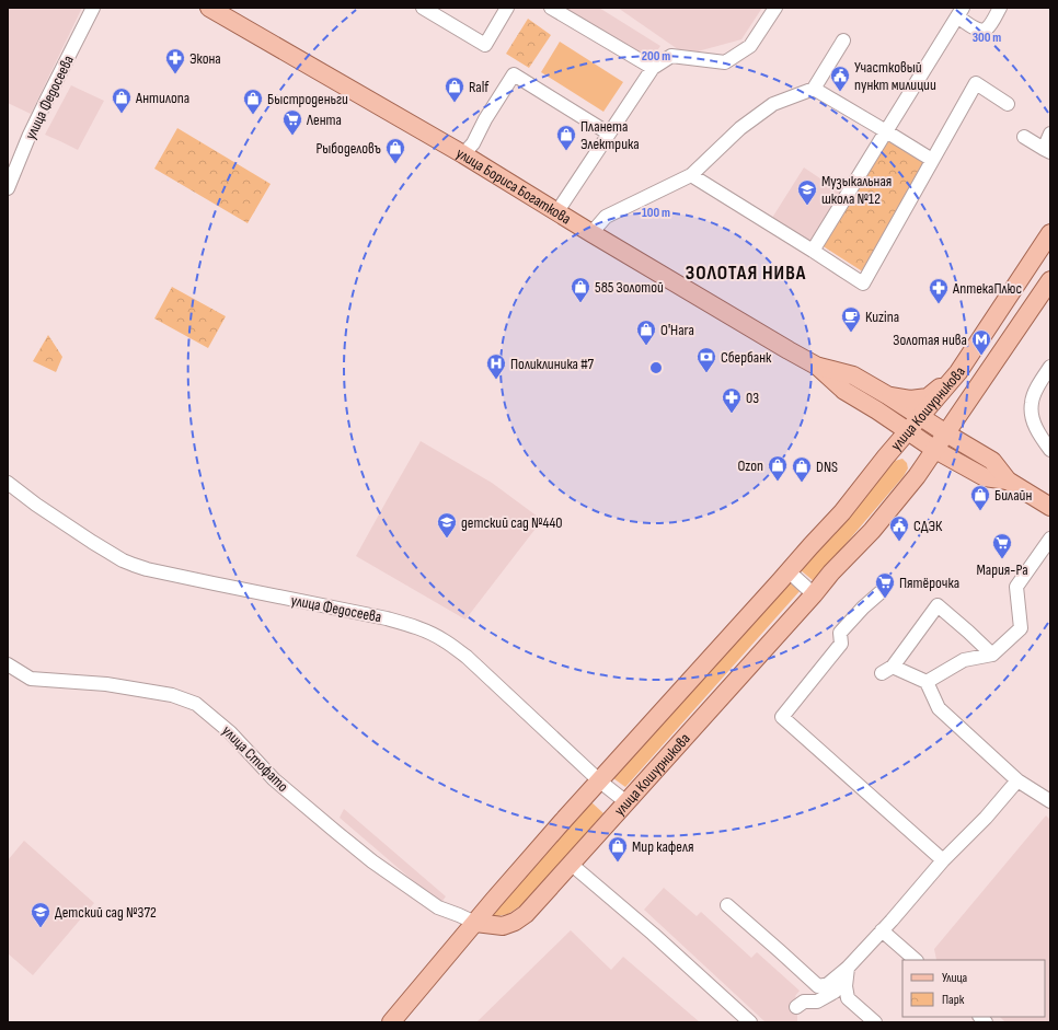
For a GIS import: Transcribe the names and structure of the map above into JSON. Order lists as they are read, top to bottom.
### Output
{
  "streets": {
    "main road": ["улица Бориса Богаткова", "улица Кошурникова"],
    "street": ["улица Федосеева", "улица Стофато"]
  },
  "crossings": [
    ["улица Федосеева", "улица Кошурникова"],
    ["улица Бориса Богаткова", "улица Кошурникова"],
    ["улица Кошурникова", "улица Стофато"]
  ],
  "districts": ["ЗОЛОТАЯ НИВА"],
  "places": {
    "pharmacy": ["Экона", "АптекаПлюс", "03"],
    "public building": ["Участковый пункт милиции", "СДЭК"],
    "shop": [
      "Ralf",
      "Антилопа",
      "Быстроденьги",
      "Планета Электрика",
      "Рыбоделовъ",
      "585 Золотой",
      "O'Hara",
      "Ozon",
      "DNS",
      "Билайн",
      "Мир кафеля"
    ],
    "supermarket": ["Лента", "Мария-Ра", "Пятёрочка"],
    "school or university": ["Музыкальная школа №12", "детский сад №440", "Детский сад №372"],
    "cafe": ["Kuzina"],
    "metro station": ["Золотая нива"],
    "bank": ["Сбербанк"],
    "hospital": ["Поликлиника #7"]
  },
  "legend": ["Улица", "Парк"],
  "rings": ["300 m", "200 m", "100 m"]
}
